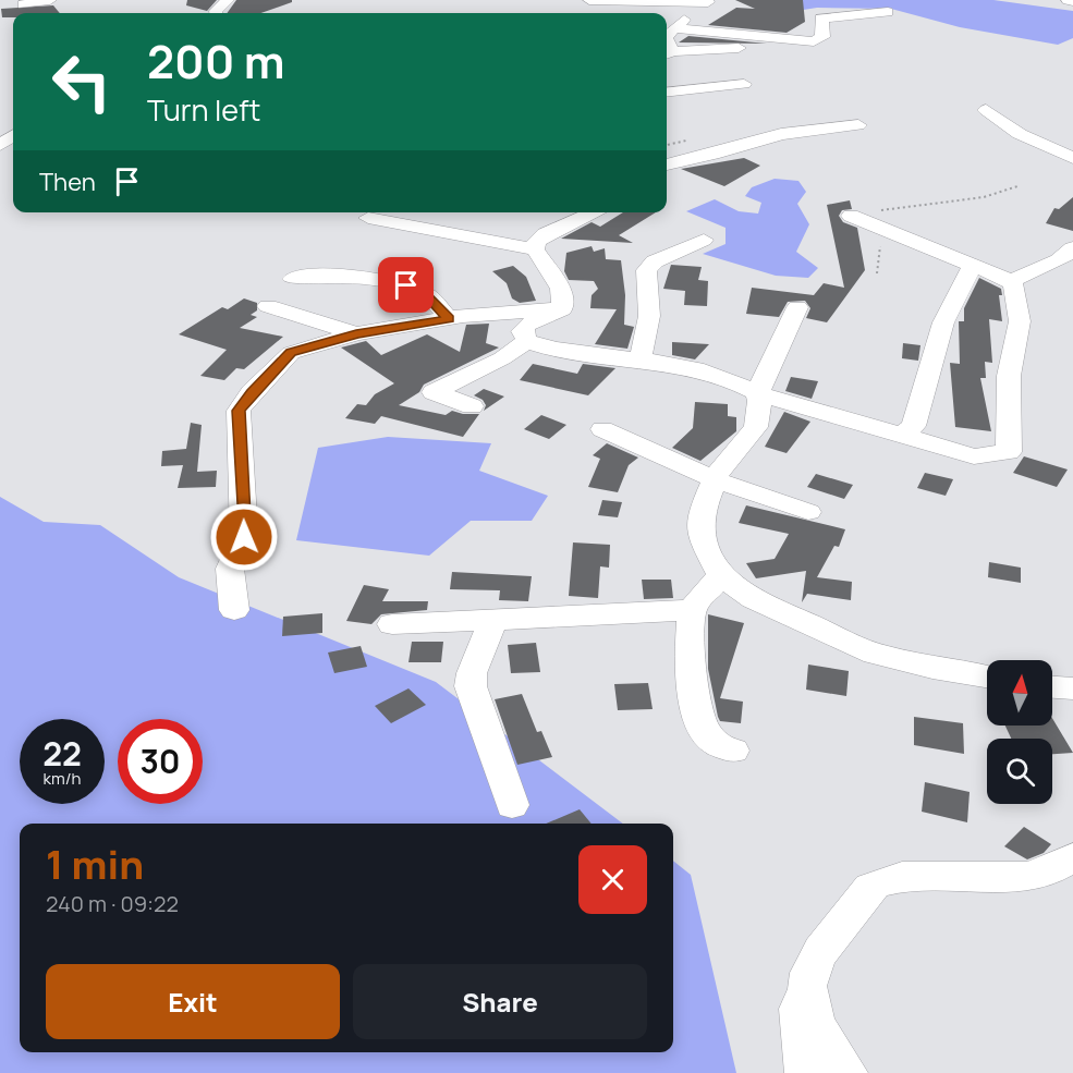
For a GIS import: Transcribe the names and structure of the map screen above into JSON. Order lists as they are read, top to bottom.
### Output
{
  "north": "top",
  "page": {
    "turn": ["200 m", "Turn left"],
    "then": "Then",
    "speed": "22 km/h",
    "limit": "30",
    "heading": ["1 min", "240 m · 09:22"],
    "buttons": ["Exit", "Share"]
  }
}
